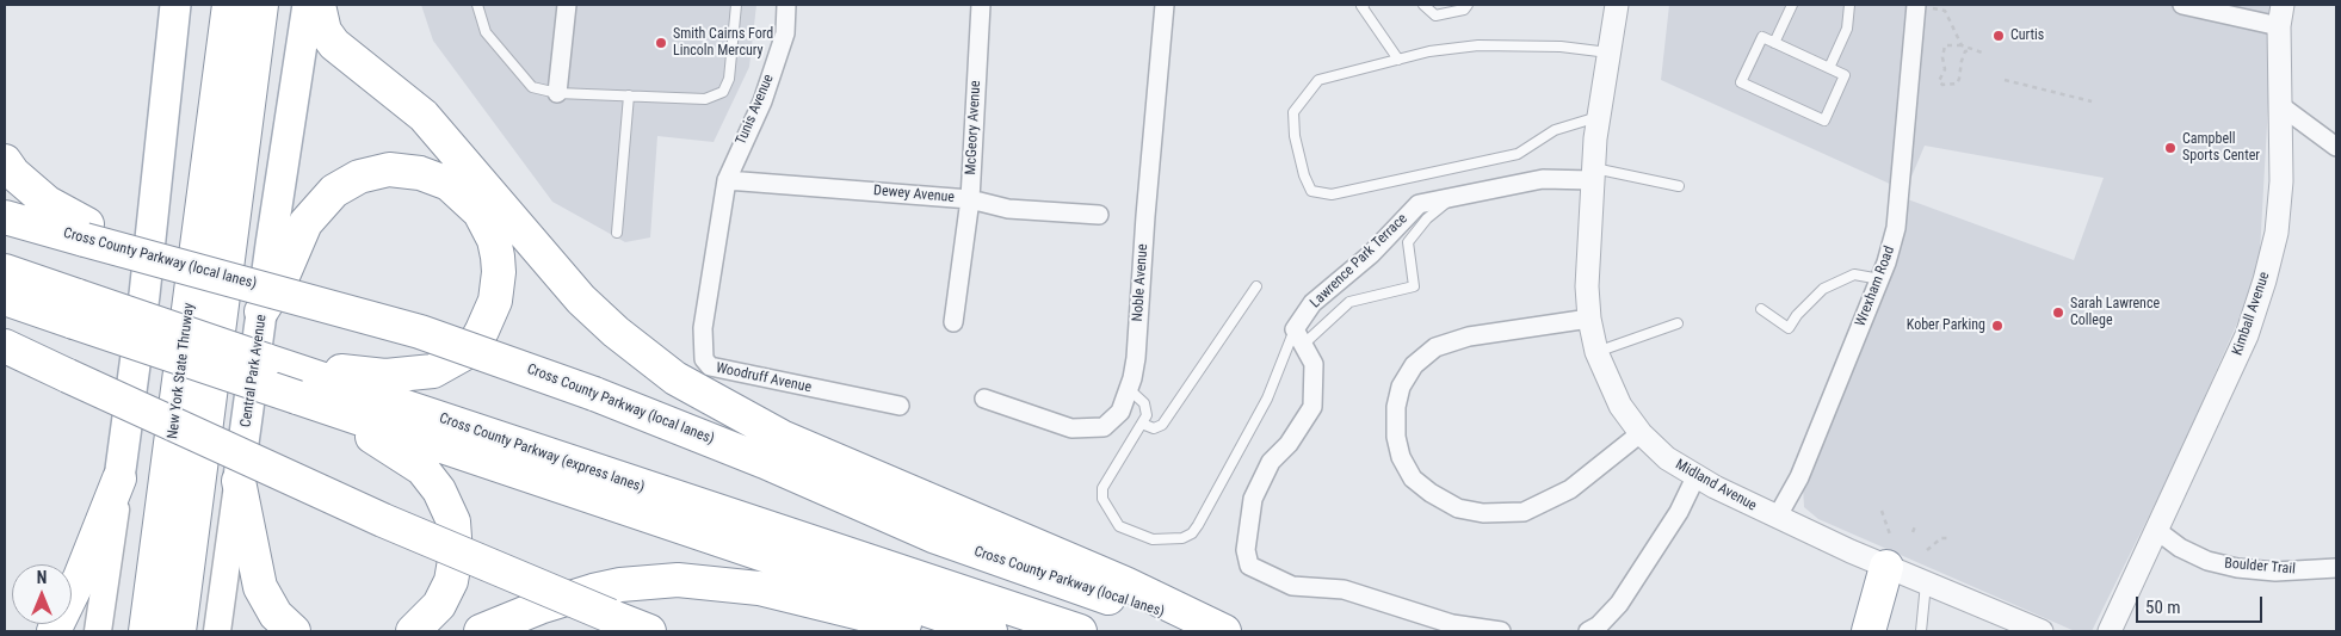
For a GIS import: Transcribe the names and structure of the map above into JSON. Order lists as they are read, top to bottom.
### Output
{
  "streets": {
    "highway": ["Cross County Parkway (local lanes)", "New York State Thruway", "Cross County Parkway (express lanes)"],
    "main road": ["Central Park Avenue"],
    "street": [
      "Tunis Avenue",
      "McGeory Avenue",
      "Dewey Avenue",
      "Lawrence Park Terrace",
      "Noble Avenue",
      "Wrexham Road",
      "Kimball Avenue",
      "Woodruff Avenue",
      "Midland Avenue",
      "Boulder Trail"
    ]
  },
  "crossings": [
    ["Tunis Avenue", "Dewey Avenue"],
    ["Tunis Avenue", "Woodruff Avenue"],
    ["McGeory Avenue", "Dewey Avenue"],
    ["Dewey Avenue", "Woodruff Avenue"],
    ["Lawrence Park Terrace", "Midland Avenue"],
    ["Wrexham Road", "Midland Avenue"],
    ["Kimball Avenue", "Boulder Trail"]
  ],
  "places": [
    "Curtis",
    "Smith Cairns Ford Lincoln Mercury",
    "Campbell Sports Center",
    "Sarah Lawrence College",
    "Kober Parking"
  ],
  "scale_bar": "50 m",
  "north": "top"
}
